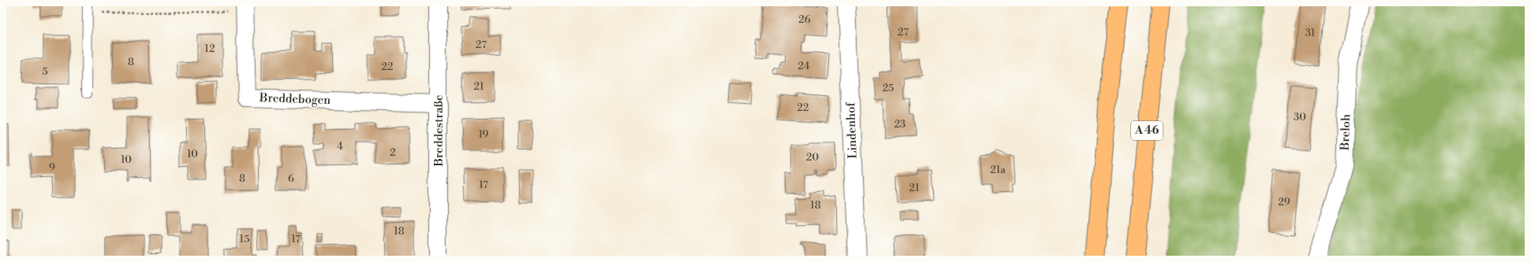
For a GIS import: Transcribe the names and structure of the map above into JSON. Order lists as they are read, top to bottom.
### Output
{
  "streets": {
    "highway": ["A 46"],
    "street": [
      "Breddebogen",
      "Breddestraße",
      "Lindenhof",
      "Breloh"
    ]
  },
  "crossings": [
    ["Breddebogen", "Breddestraße"]
  ],
  "house_numbers": [
    "26",
    "27",
    "31",
    "27",
    "12",
    "8",
    "24",
    "22",
    "5",
    "21",
    "25",
    "22",
    "30",
    "23",
    "19",
    "4",
    "2",
    "10",
    "20",
    "10",
    "9",
    "21a",
    "8",
    "6",
    "17",
    "21",
    "29",
    "18",
    "18",
    "15",
    "17"
  ]
}
